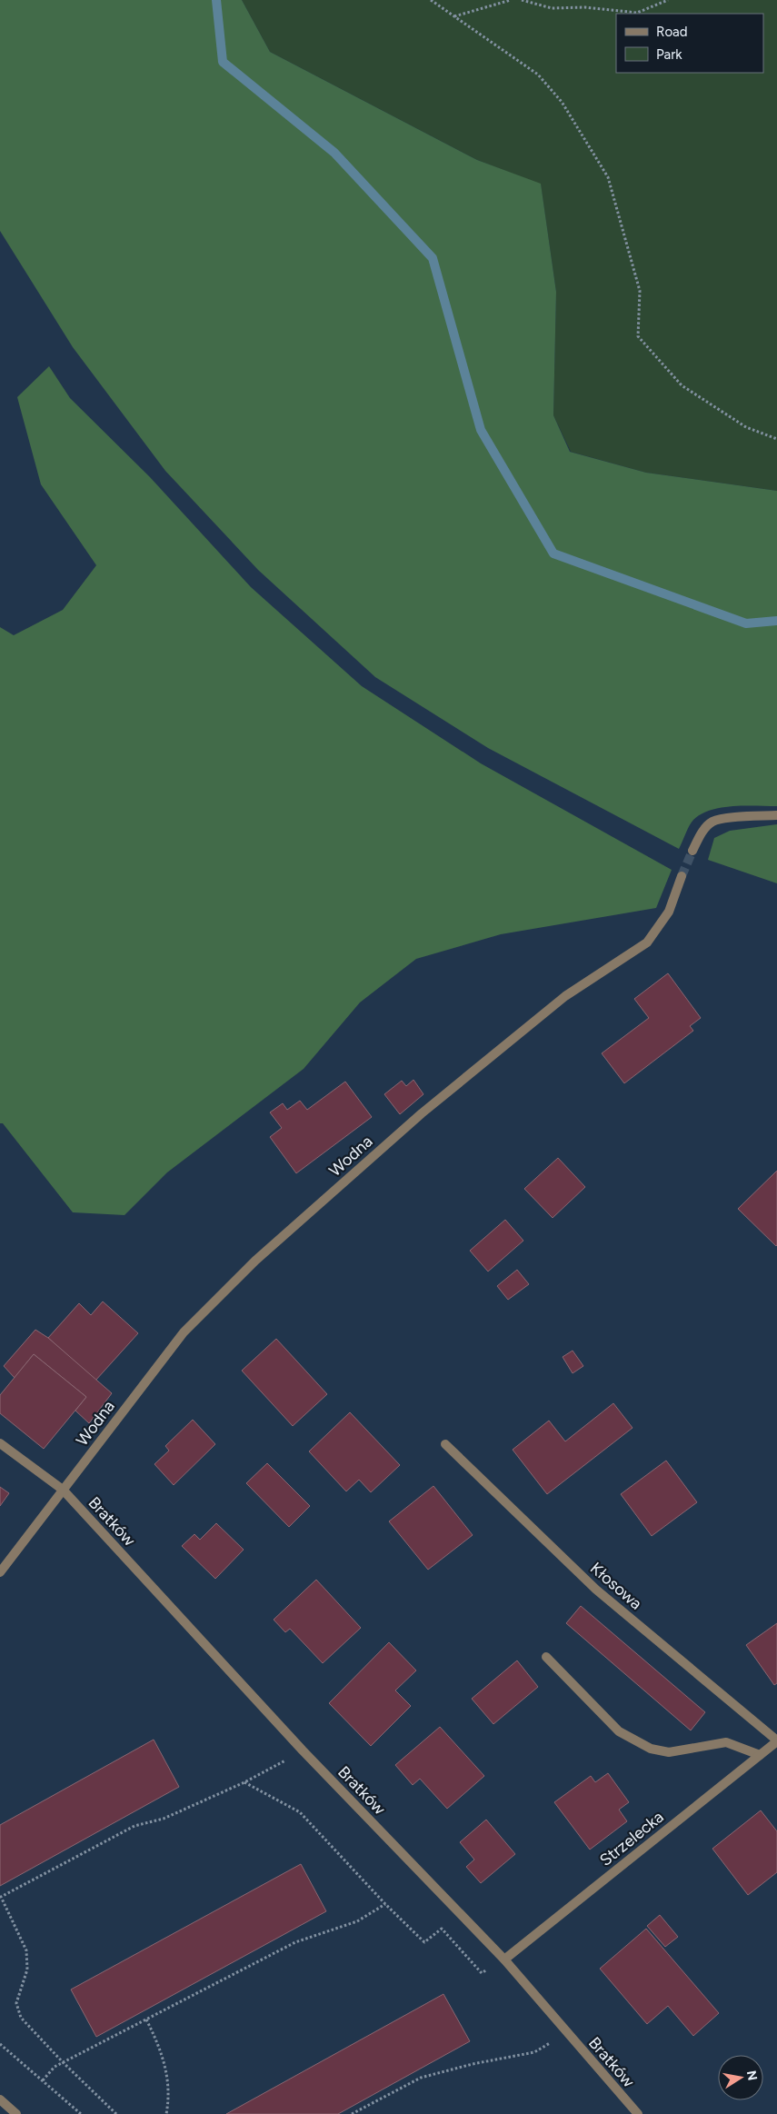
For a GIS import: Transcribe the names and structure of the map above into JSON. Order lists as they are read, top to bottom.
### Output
{
  "streets": {
    "street": [
      "Wodna",
      "Bratków",
      "Kłosowa",
      "Strzelecka"
    ]
  },
  "crossings": [
    ["Wodna", "Bratków"],
    ["Bratków", "Strzelecka"],
    ["Kłosowa", "Strzelecka"]
  ],
  "legend": ["Road", "Park"],
  "north": "right"
}
